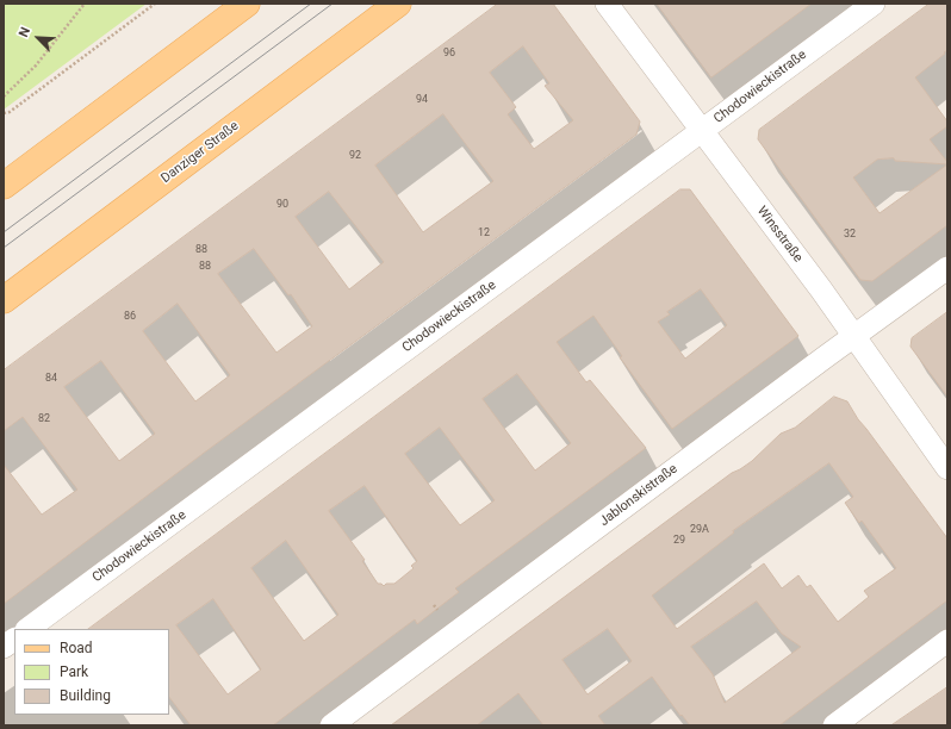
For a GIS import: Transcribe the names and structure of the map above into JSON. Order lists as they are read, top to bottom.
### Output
{
  "streets": {
    "main road": ["Danziger Straße"],
    "street": ["Chodowieckistraße", "Winsstraße", "Jablonskistraße"]
  },
  "crossings": [
    ["Chodowieckistraße", "Winsstraße"],
    ["Winsstraße", "Jablonskistraße"]
  ],
  "house_numbers": [
    "96",
    "94",
    "92",
    "90",
    "12",
    "32",
    "88",
    "88",
    "86",
    "84",
    "82",
    "29A",
    "29"
  ],
  "legend": ["Road", "Park", "Building"],
  "north": "top left"
}
